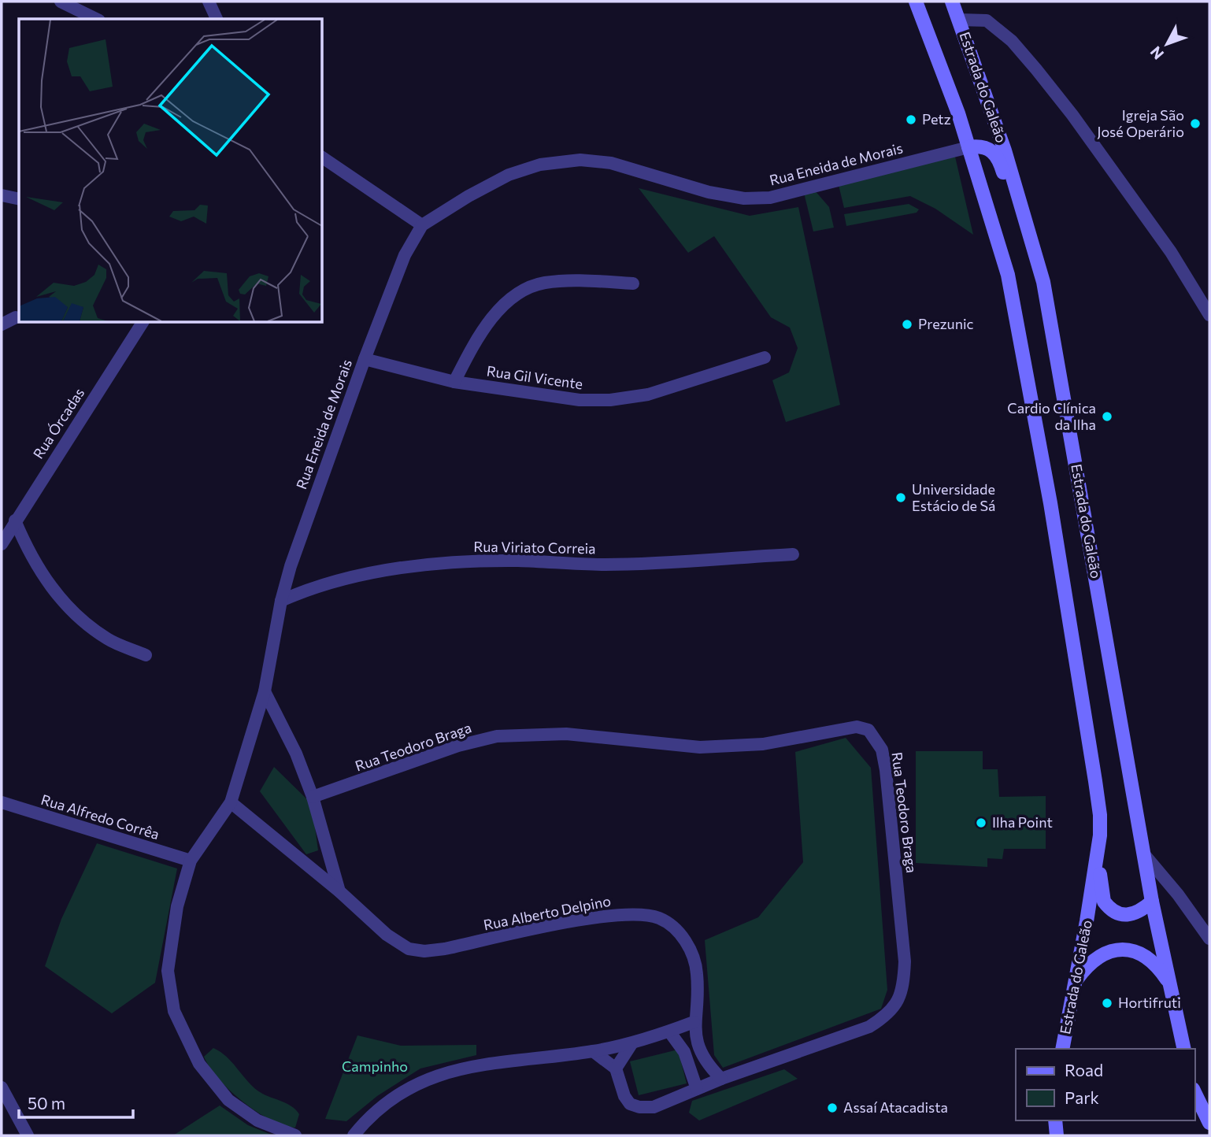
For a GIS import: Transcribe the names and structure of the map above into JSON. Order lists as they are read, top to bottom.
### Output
{
  "streets": {
    "main road": ["Estrada do Galeão"],
    "street": [
      "Rua Eneida de Morais",
      "Rua Gil Vicente",
      "Rua Órcadas",
      "Rua Viriato Correia",
      "Rua Teodoro Braga",
      "Rua Alfredo Corrêa",
      "Rua Alberto Delpino"
    ]
  },
  "crossings": [
    ["Estrada do Galeão", "Rua Eneida de Morais"],
    ["Rua Eneida de Morais", "Rua Gil Vicente"],
    ["Rua Eneida de Morais", "Rua Viriato Correia"],
    ["Rua Eneida de Morais", "Rua Alfredo Corrêa"],
    ["Rua Eneida de Morais", "Rua Alberto Delpino"],
    ["Rua Teodoro Braga", "Rua Alberto Delpino"]
  ],
  "parks": ["Campinho"],
  "places": [
    "Petz",
    "Igreja São José Operário",
    "Prezunic",
    "Cardio Clínica da Ilha",
    "Universidade Estácio de Sá",
    "Ilha Point",
    "Hortifruti",
    "Assaí Atacadista"
  ],
  "legend": ["Road", "Park"],
  "scale_bar": "50 m",
  "north": "bottom left"
}
